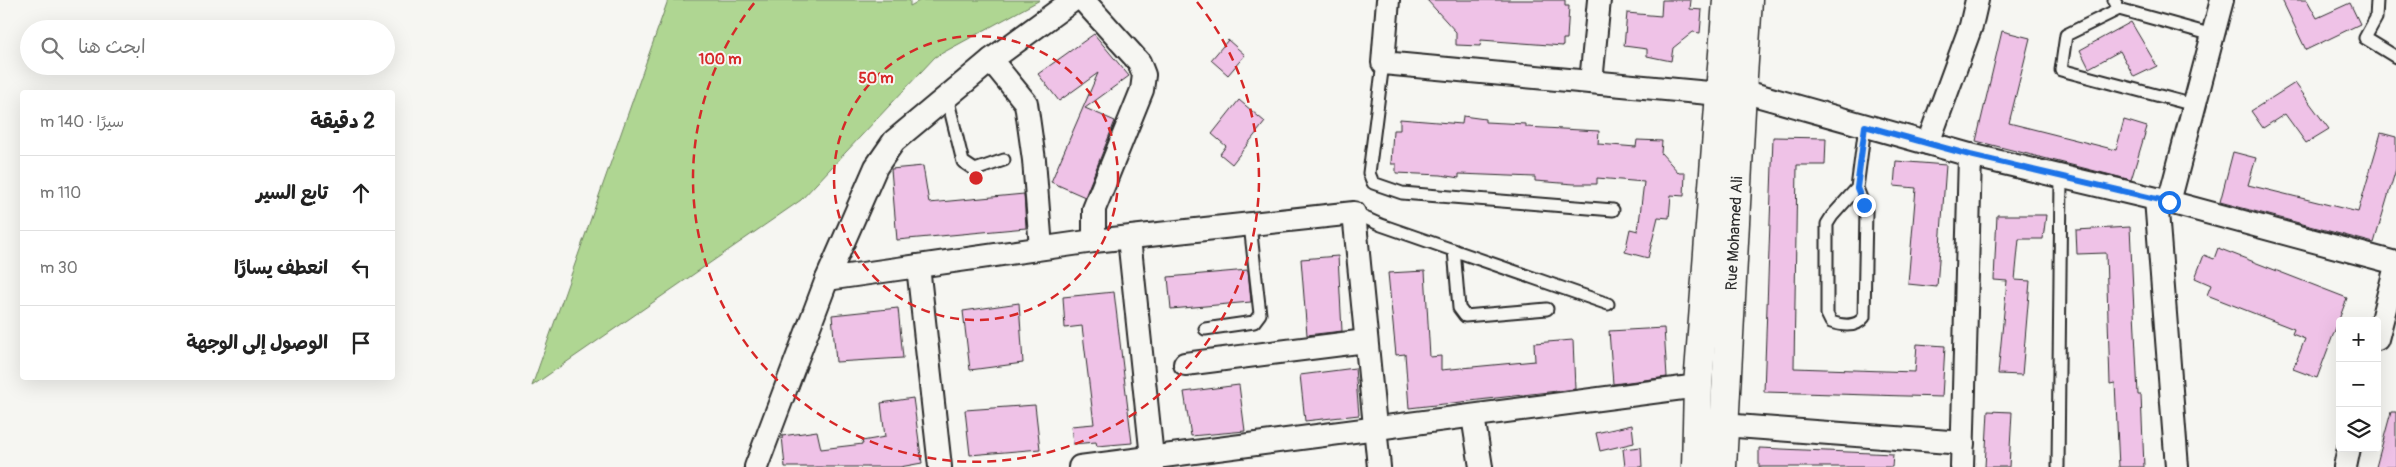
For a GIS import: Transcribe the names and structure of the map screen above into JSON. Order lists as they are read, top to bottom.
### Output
{
  "streets": {
    "street": ["Rue Mohamed Ali"]
  },
  "page": {
    "search": "ابحث هنا",
    "heading": ["2 دقيقة", "سيرًا · 140 m"],
    "list": [
      ["تابع السير", "110 m"],
      ["انعطف يسارًا", "30 m"],
      "الوصول إلى الوجهة"
    ],
    "map_buttons": ["+", "−"]
  },
  "rings": ["100 m", "50 m"]
}
